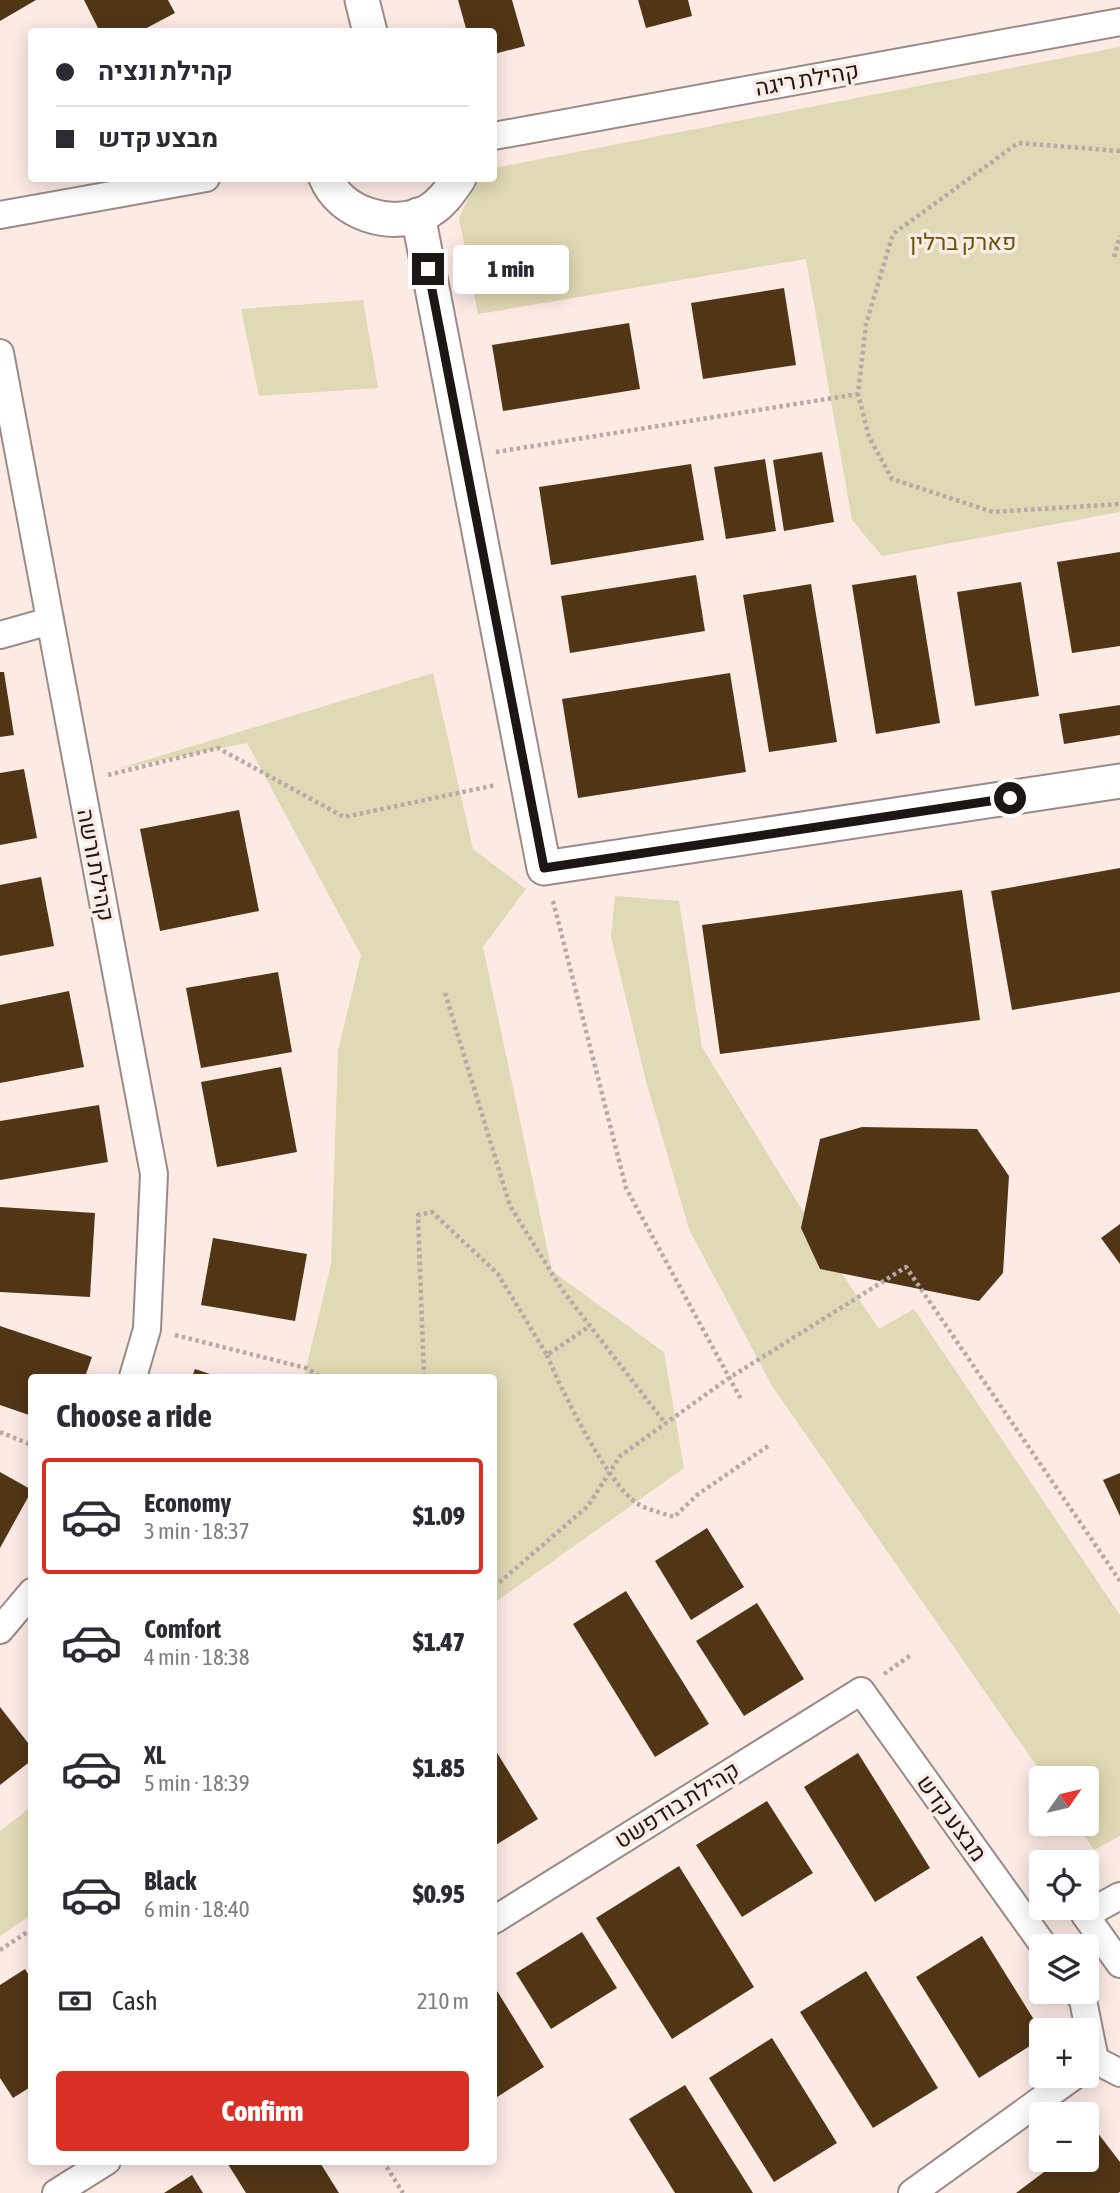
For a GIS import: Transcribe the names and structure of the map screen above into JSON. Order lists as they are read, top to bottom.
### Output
{
  "streets": {
    "street": [
      "קהילת ריגה",
      "קהילת ורשה",
      "קהילת בודפשט",
      "מבצע קדש"
    ]
  },
  "crossings": [
    ["קהילת בודפשט", "מבצע קדש"]
  ],
  "parks": ["פארק ברלין"],
  "north": "top right",
  "page": {
    "banner": ["קהילת ונציה", "מבצע קדש"],
    "bubble": "1 min",
    "heading": "Choose a ride",
    "list": [
      {
        "name": "Economy",
        "note": "3 min · 18:37",
        "value": "$1.09"
      },
      {
        "name": "Comfort",
        "note": "4 min · 18:38",
        "value": "$1.47"
      },
      {
        "name": "XL",
        "note": "5 min · 18:39",
        "value": "$1.85"
      },
      {
        "name": "Black",
        "note": "6 min · 18:40",
        "value": "$0.95"
      }
    ],
    "map_buttons": ["+", "−"],
    "pay": ["Cash", "210 m"],
    "buttons": "Confirm"
  }
}
